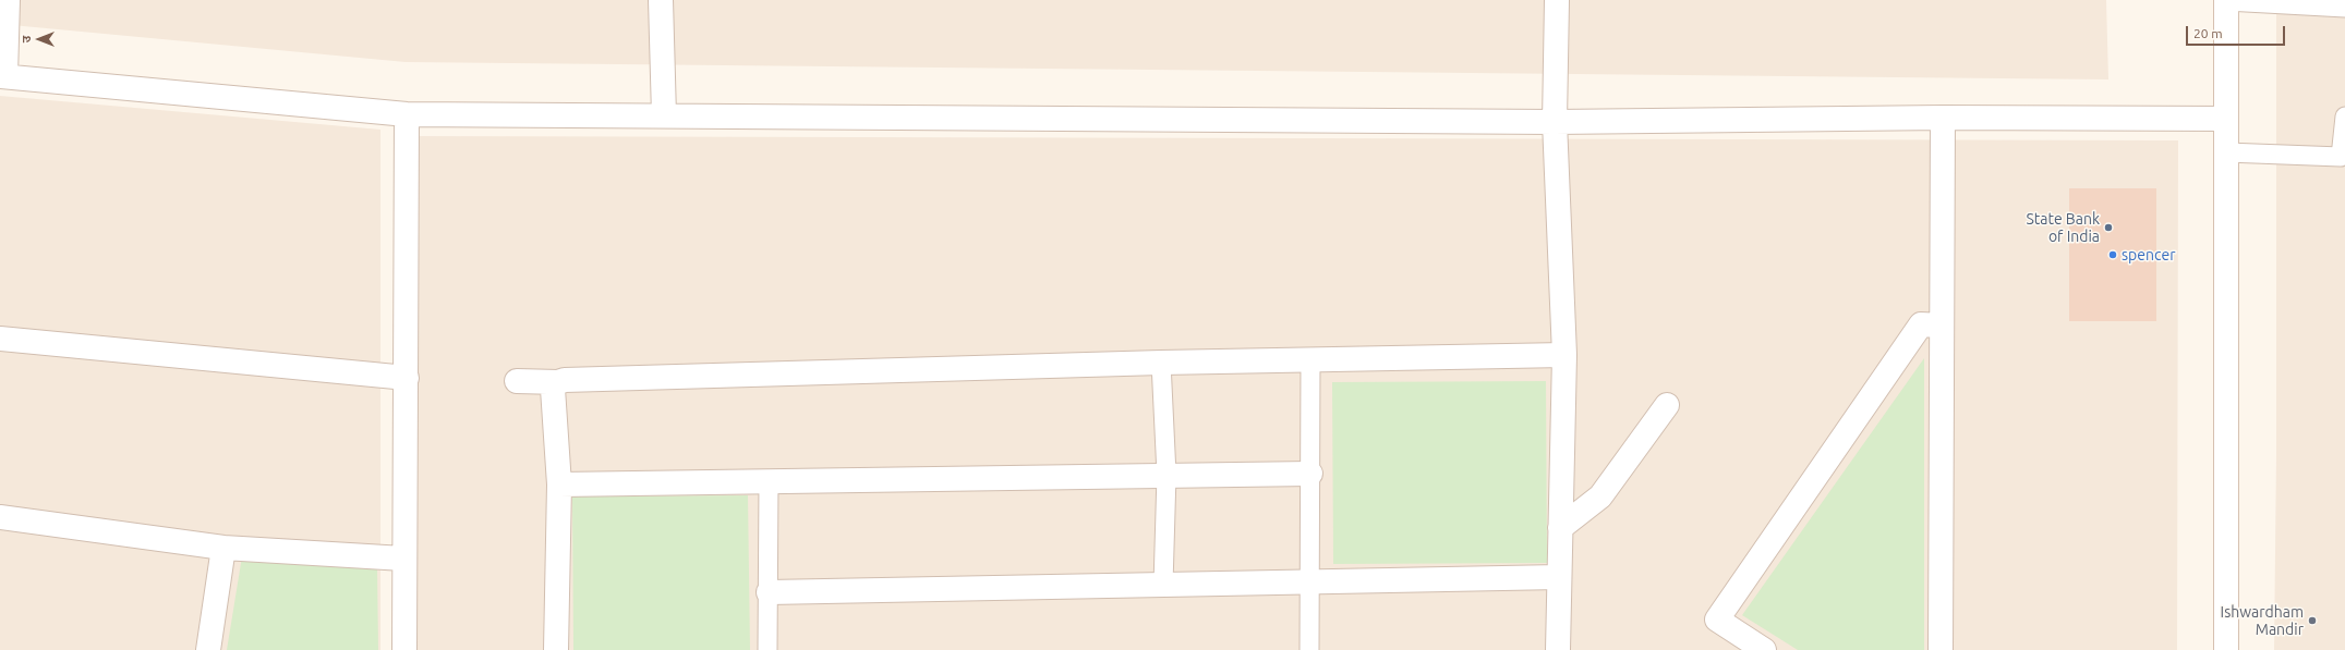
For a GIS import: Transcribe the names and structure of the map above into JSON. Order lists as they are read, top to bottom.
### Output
{
  "places": ["State Bank of India", "spencer", "Ishwardham Mandir"],
  "scale_bar": "20 m",
  "north": "left"
}
